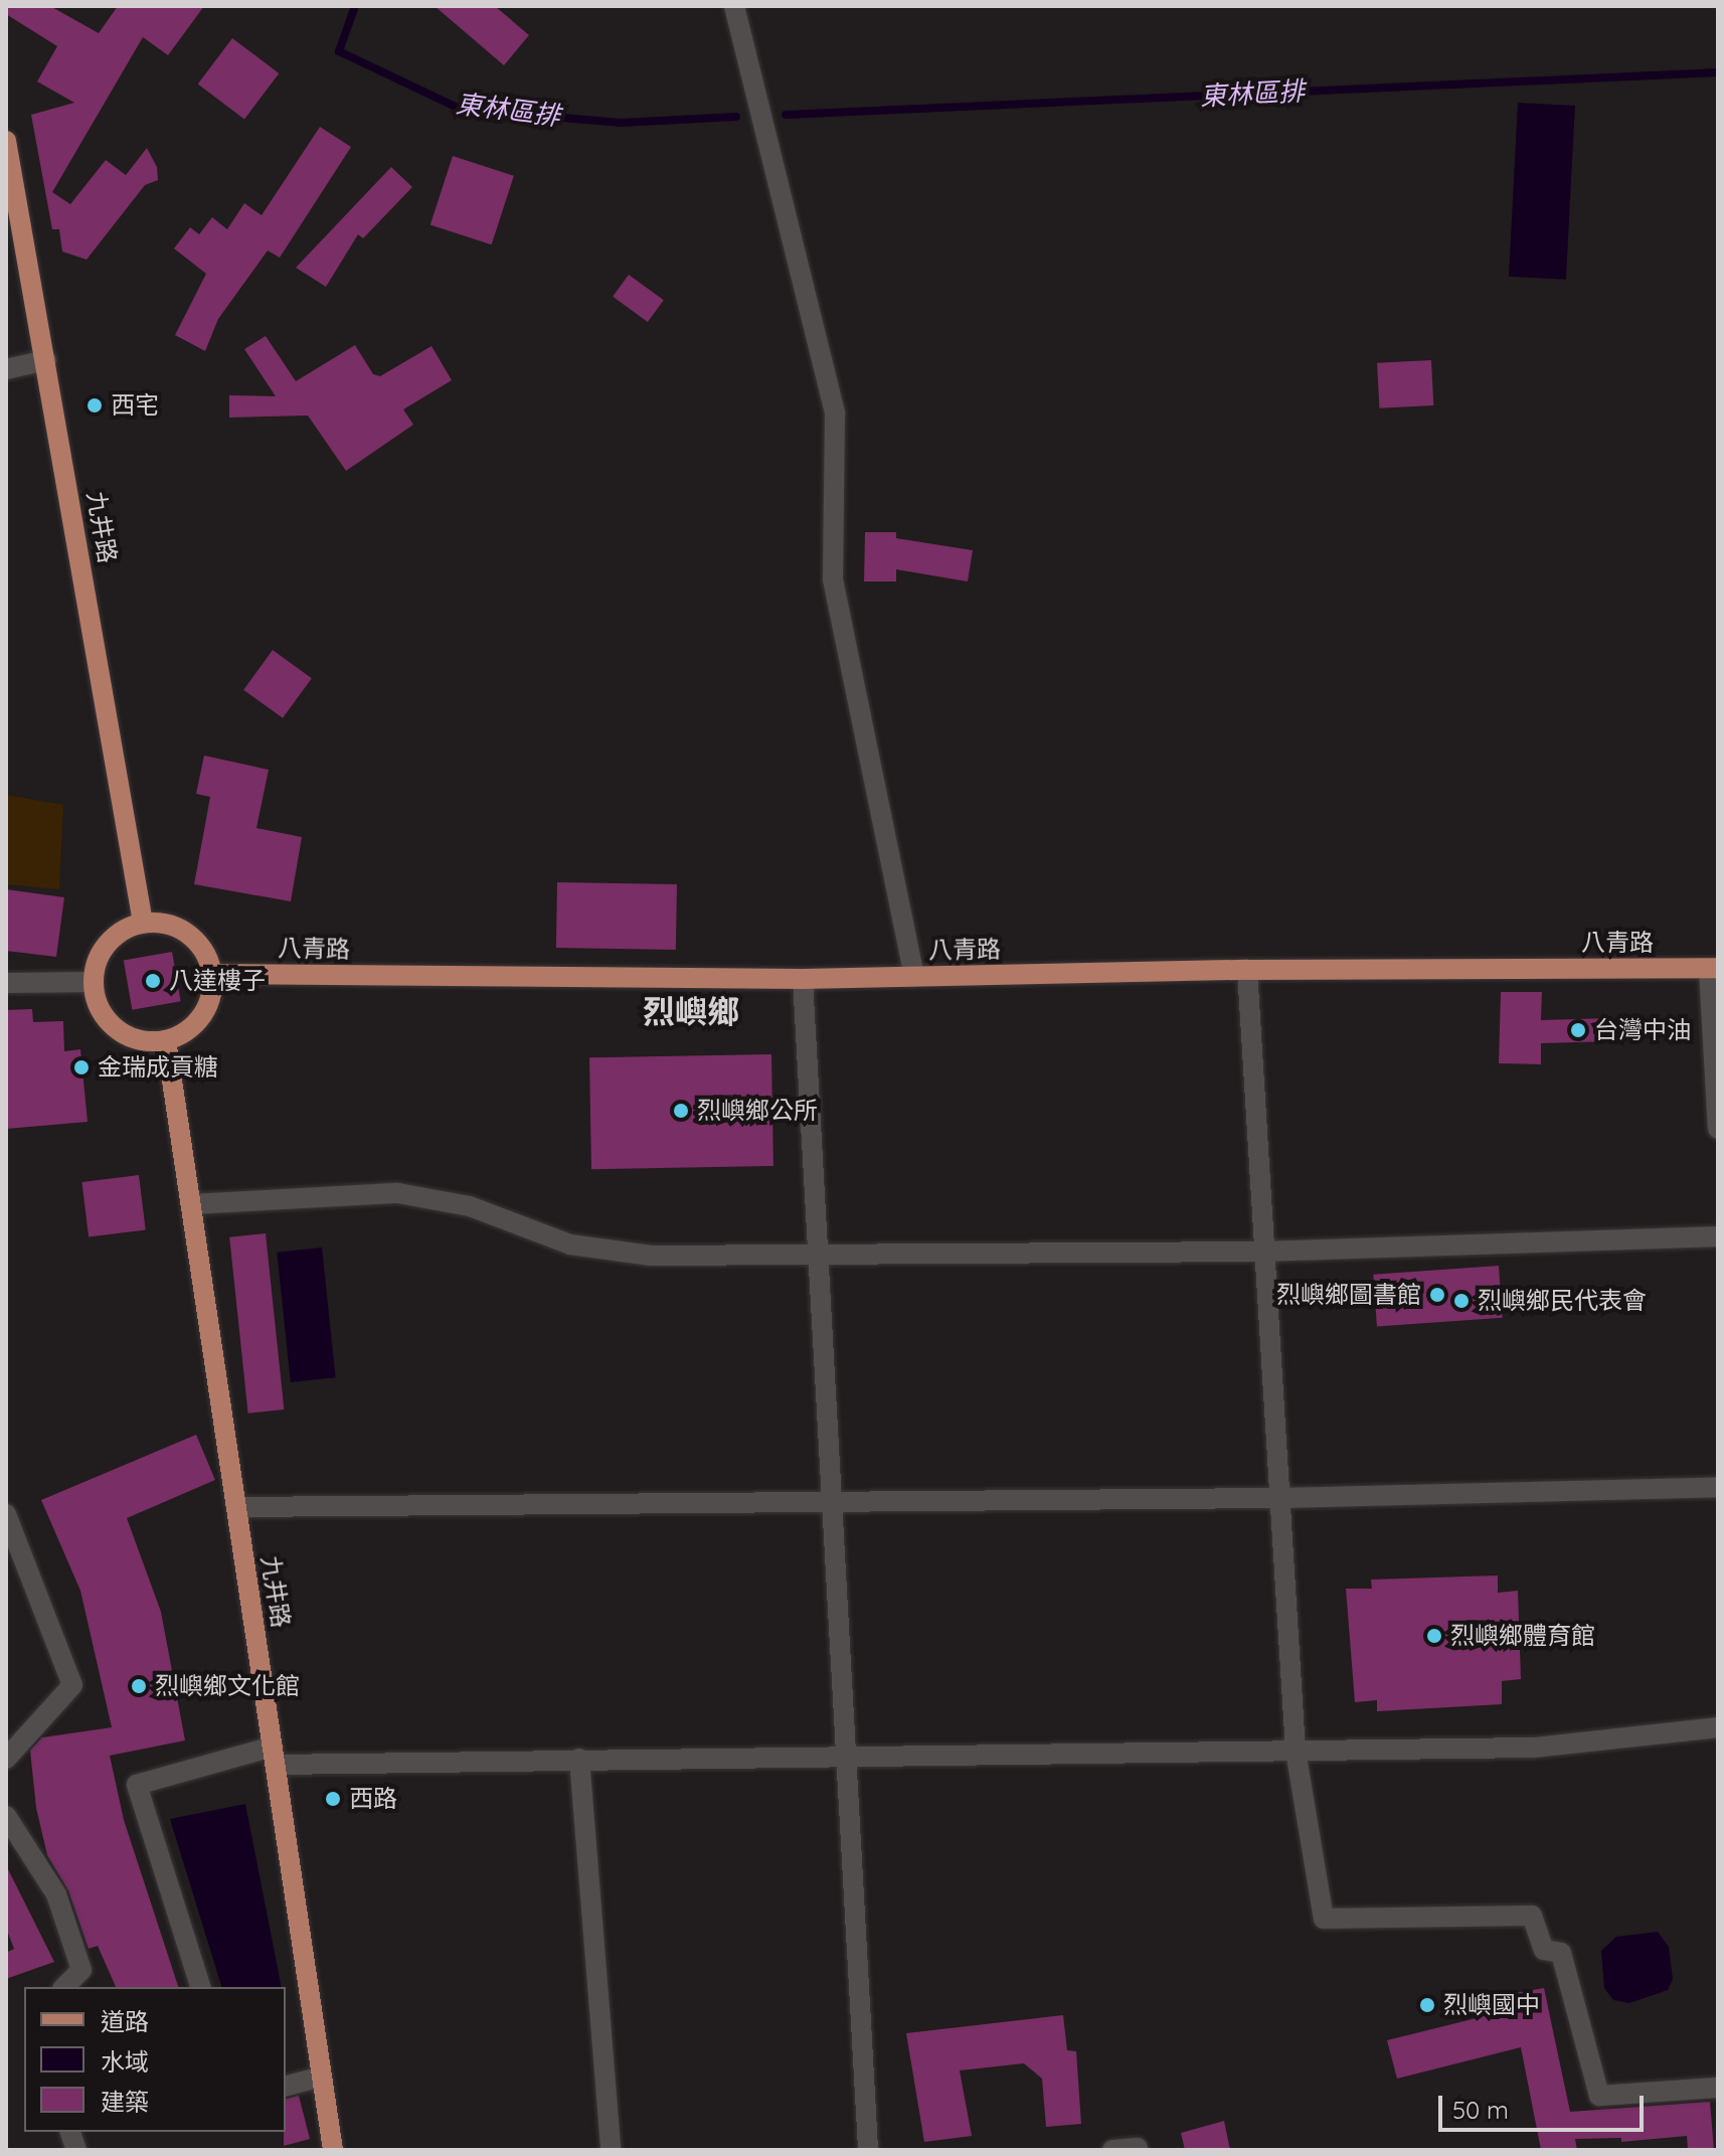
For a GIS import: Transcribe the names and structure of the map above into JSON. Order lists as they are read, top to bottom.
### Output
{
  "streets": {
    "main road": ["九井路", "八青路"]
  },
  "crossings": [
    ["九井路", "八青路"]
  ],
  "districts": ["烈嶼鄉"],
  "water": ["東林區排"],
  "places": [
    "西宅",
    "八達樓子",
    "台灣中油",
    "金瑞成貢糖",
    "烈嶼鄉公所",
    "烈嶼鄉圖書館",
    "烈嶼鄉民代表會",
    "烈嶼鄉體育館",
    "烈嶼鄉文化館",
    "西路",
    "烈嶼國中"
  ],
  "legend": ["道路", "水域", "建築"],
  "scale_bar": "50 m"
}
